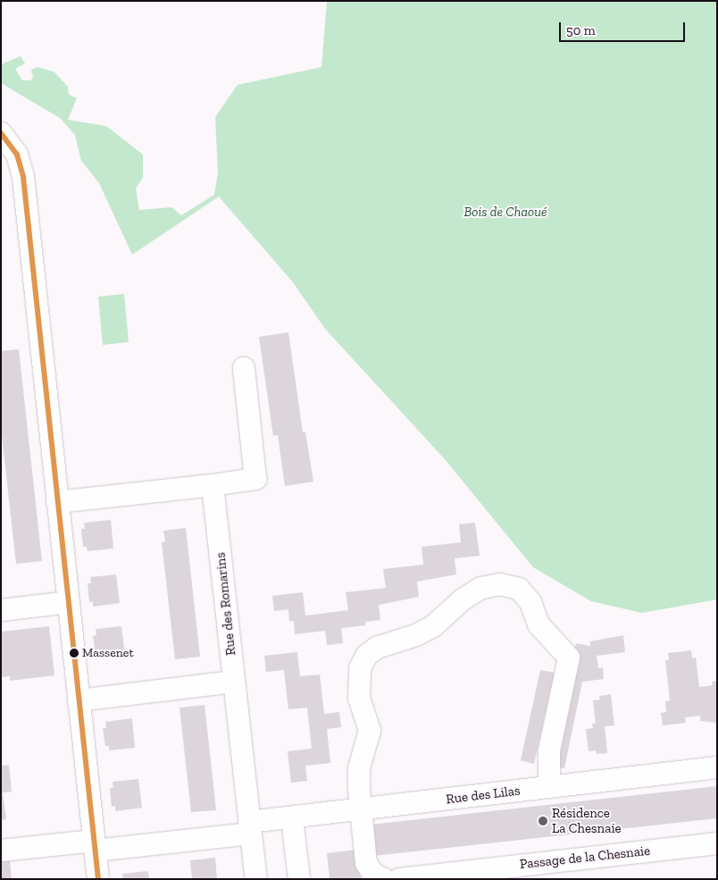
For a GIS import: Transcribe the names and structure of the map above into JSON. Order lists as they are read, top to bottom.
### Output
{
  "streets": {
    "street": ["Rue des Romarins", "Rue des Lilas", "Passage de la Chesnaie"]
  },
  "crossings": [
    ["Rue des Romarins", "Rue des Lilas"]
  ],
  "parks": ["Bois de Chaoué"],
  "places": ["Massenet", "Résidence La Chesnaie"],
  "scale_bar": "50 m"
}
